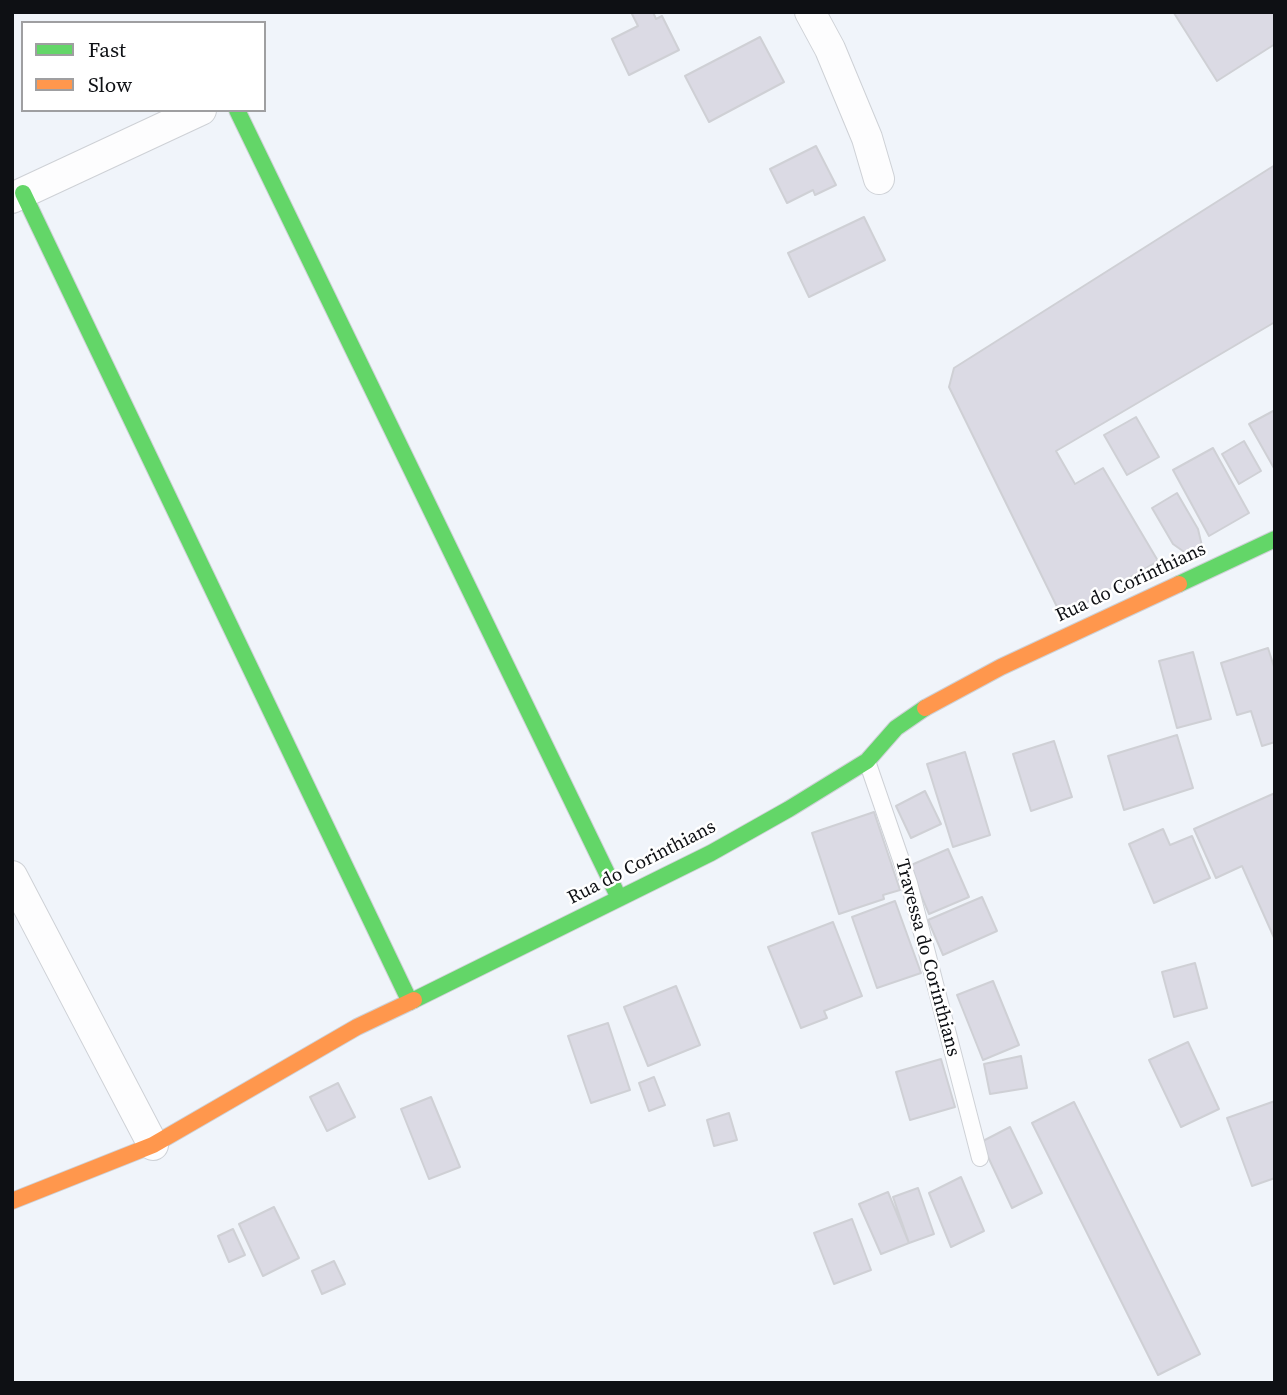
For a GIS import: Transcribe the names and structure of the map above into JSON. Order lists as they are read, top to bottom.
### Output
{
  "streets": {
    "street": ["Rua do Corinthians"],
    "lane": ["Travessa do Corinthians"]
  },
  "crossings": [
    ["Rua do Corinthians", "Travessa do Corinthians"]
  ],
  "legend": ["Fast", "Slow"]
}
